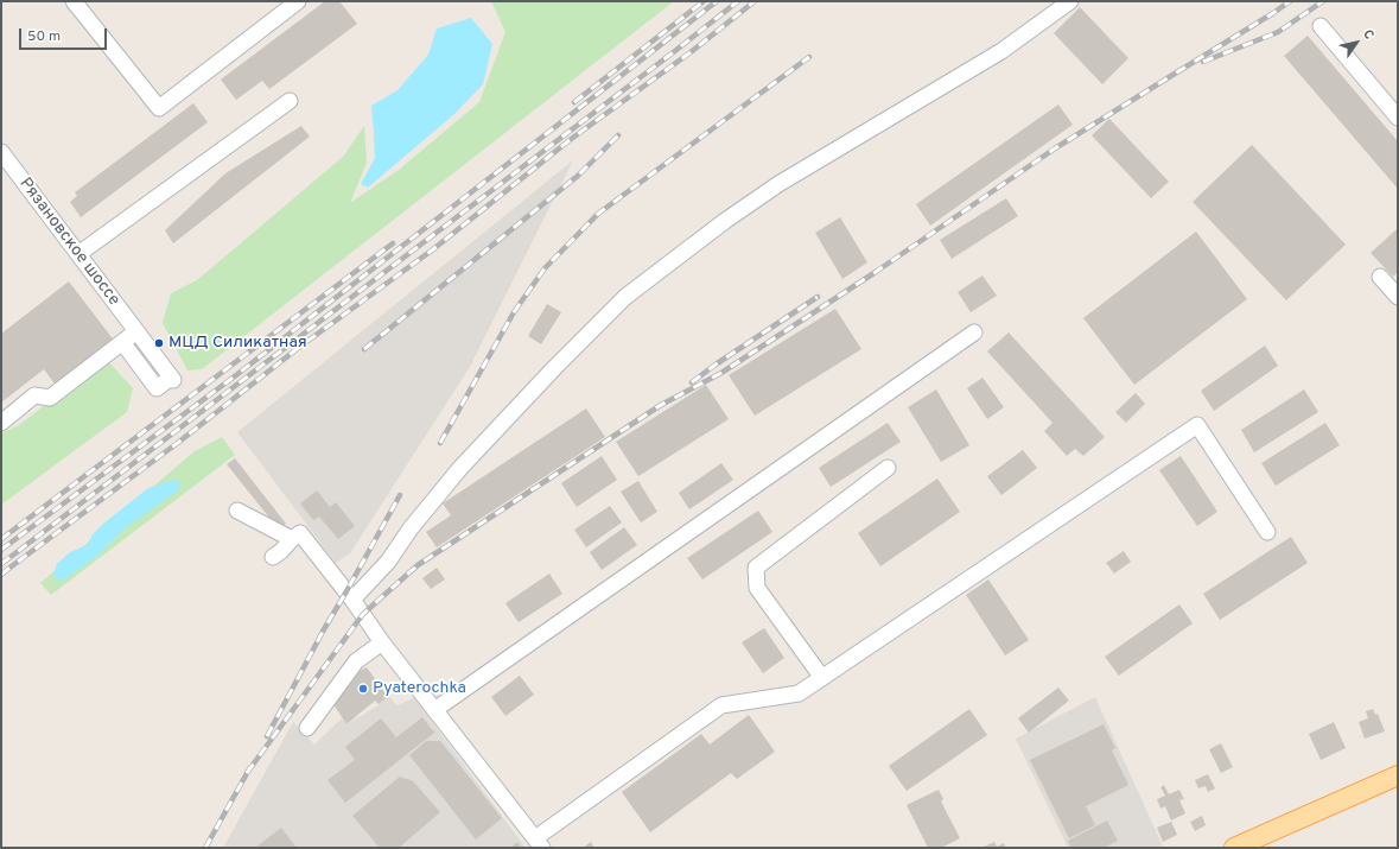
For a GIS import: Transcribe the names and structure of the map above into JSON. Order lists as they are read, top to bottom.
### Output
{
  "streets": {
    "street": ["Рязановское шоссе"]
  },
  "places": ["МЦД Силикатная", "Pyaterochka"],
  "scale_bar": "50 m",
  "north": "top right"
}
